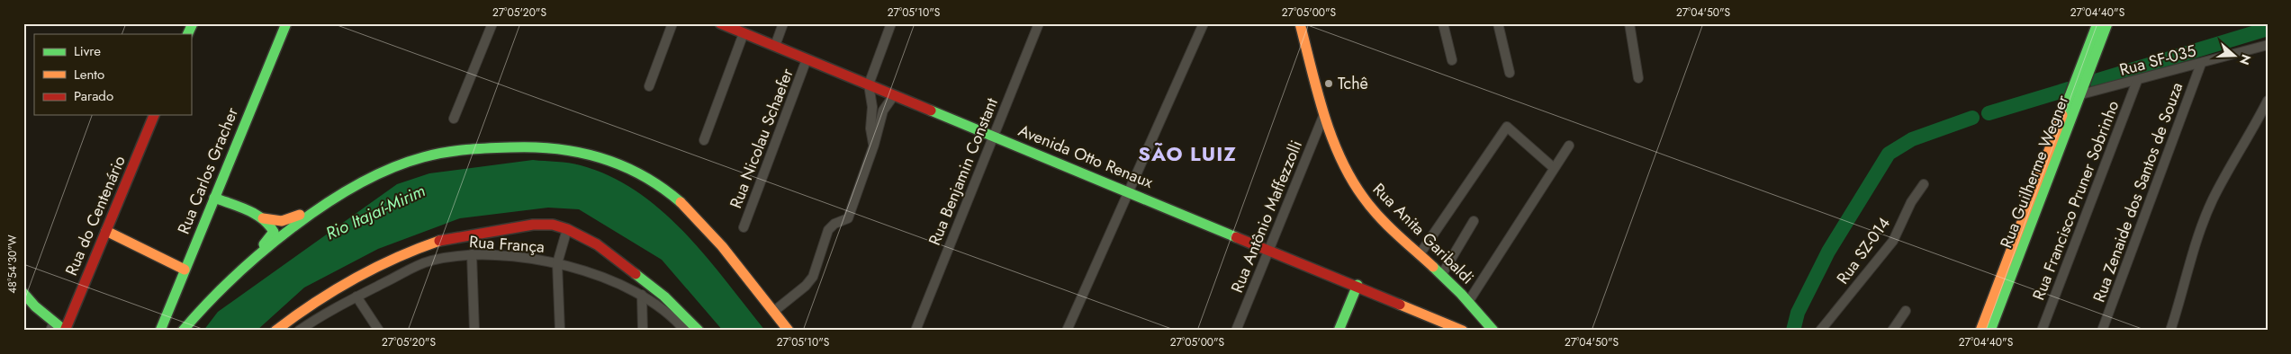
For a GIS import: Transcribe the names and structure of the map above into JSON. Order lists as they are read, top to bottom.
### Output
{
  "streets": {
    "main road": [
      "Avenida Otto Renaux",
      "Rua Carlos Gracher",
      "Rua Guilherme Wegner",
      "Rua do Centenário",
      "Rua Anita Garibaldi"
    ],
    "street": [
      "Rua SF-035",
      "Rua Nicolau Schaefer",
      "Rua Benjamin Constant",
      "Rua Zenaide dos Santos de Souza",
      "Rua Francisco Pruner Sobrinho",
      "Rua Antônio Maffezzolli",
      "Rua França",
      "Rua SZ-014"
    ]
  },
  "crossings": [
    ["Rua SF-035", "Rua Guilherme Wegner"],
    ["Rua SF-035", "Rua Zenaide dos Santos de Souza"],
    ["Rua SF-035", "Rua Francisco Pruner Sobrinho"],
    ["Rua Nicolau Schaefer", "Avenida Otto Renaux"],
    ["Avenida Otto Renaux", "Rua Benjamin Constant"],
    ["Avenida Otto Renaux", "Rua Antônio Maffezzolli"],
    ["Rua Antônio Maffezzolli", "Rua Anita Garibaldi"]
  ],
  "districts": ["SÃO LUIZ"],
  "water": ["Rio Itajaí-Mirim"],
  "places": ["Tchê"],
  "legend": ["Livre", "Lento", "Parado"],
  "north": "right",
  "coordinates": [
    "27°05'20\"S",
    "27°05'10\"S",
    "27°05'00\"S",
    "27°04'50\"S",
    "27°04'40\"S",
    "48°54'30\"W"
  ]
}
